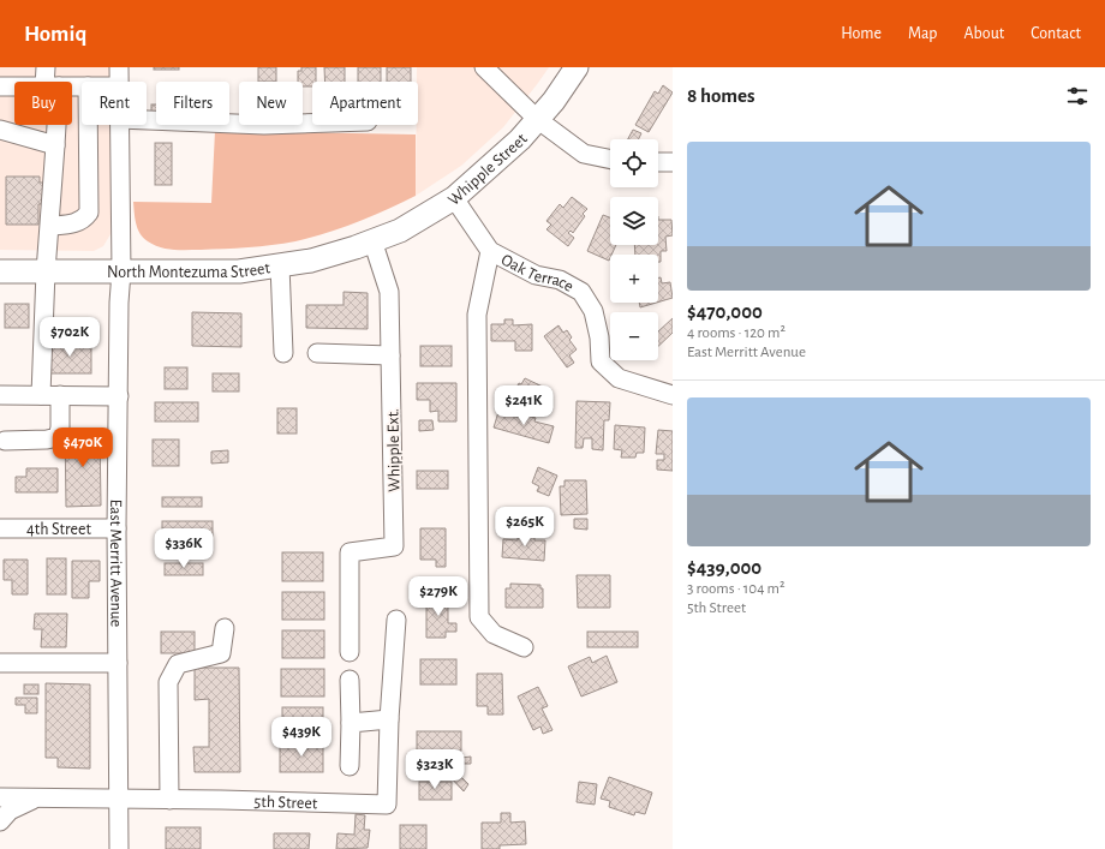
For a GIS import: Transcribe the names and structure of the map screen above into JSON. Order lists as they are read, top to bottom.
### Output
{
  "streets": {
    "main road": ["Whipple Street", "North Montezuma Street"],
    "street": [
      "Oak Terrace",
      "Whipple Ext.",
      "4th Street",
      "East Merritt Avenue",
      "5th Street"
    ]
  },
  "crossings": [
    ["Whipple Street", "North Montezuma Street"],
    ["Whipple Street", "Oak Terrace"],
    ["Whipple Street", "Whipple Ext."],
    ["North Montezuma Street", "Whipple Ext."],
    ["North Montezuma Street", "East Merritt Avenue"],
    ["4th Street", "East Merritt Avenue"],
    ["East Merritt Avenue", "5th Street"]
  ],
  "page": {
    "header": "Homiq",
    "nav": [
      "Home",
      "Map",
      "About",
      "Contact"
    ],
    "heading": "8 homes",
    "chip": [
      "Buy",
      "Rent",
      "Filters",
      "New",
      "Apartment"
    ],
    "list": [
      {
        "name": "$470,000",
        "note": "4 rooms · 120 m² · East Merritt Avenue"
      },
      {
        "name": "$439,000",
        "note": "3 rooms · 104 m² · 5th Street"
      }
    ],
    "map_buttons": ["+", "−"],
    "price": [
      "$702K",
      "$241K",
      "$470K",
      "$265K",
      "$336K",
      "$279K",
      "$439K",
      "$323K"
    ]
  }
}
